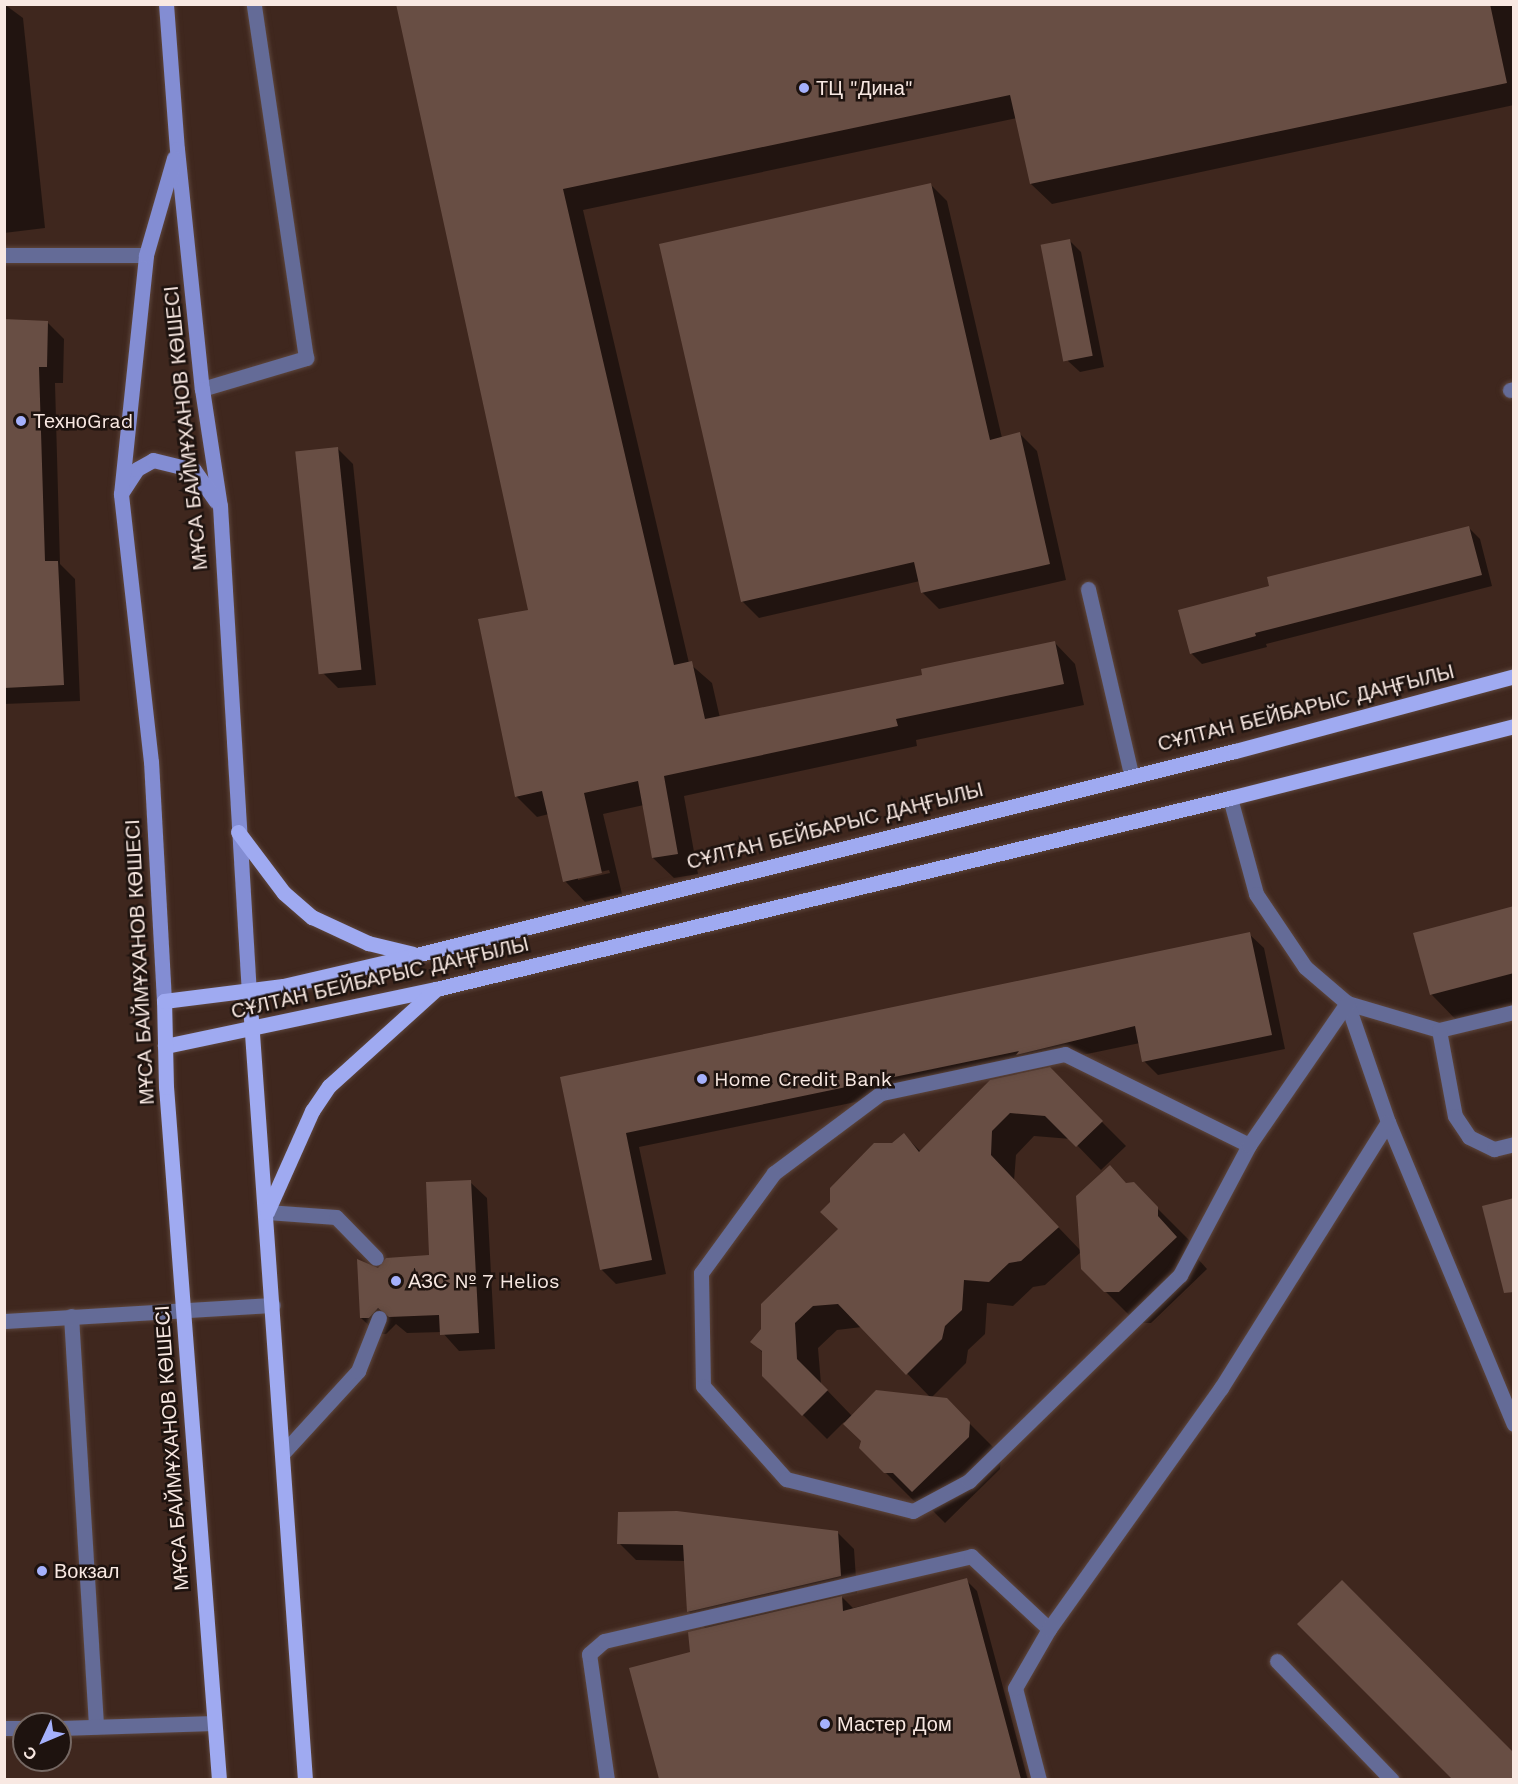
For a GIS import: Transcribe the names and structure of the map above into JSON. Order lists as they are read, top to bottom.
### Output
{
  "streets": {
    "main road": ["МҰСА БАЙМҰХАНОВ КӨШЕСІ", "СҰЛТАН БЕЙБАРЫС ДАҢҒЫЛЫ"]
  },
  "crossings": [
    ["МҰСА БАЙМҰХАНОВ КӨШЕСІ", "СҰЛТАН БЕЙБАРЫС ДАҢҒЫЛЫ"]
  ],
  "places": [
    "ТЦ \"Дина\"",
    "ТехноGrad",
    "Home Credit Bank",
    "АЗС № 7 Helios",
    "Вокзал",
    "Мастер Дом"
  ],
  "north": "bottom left"
}
